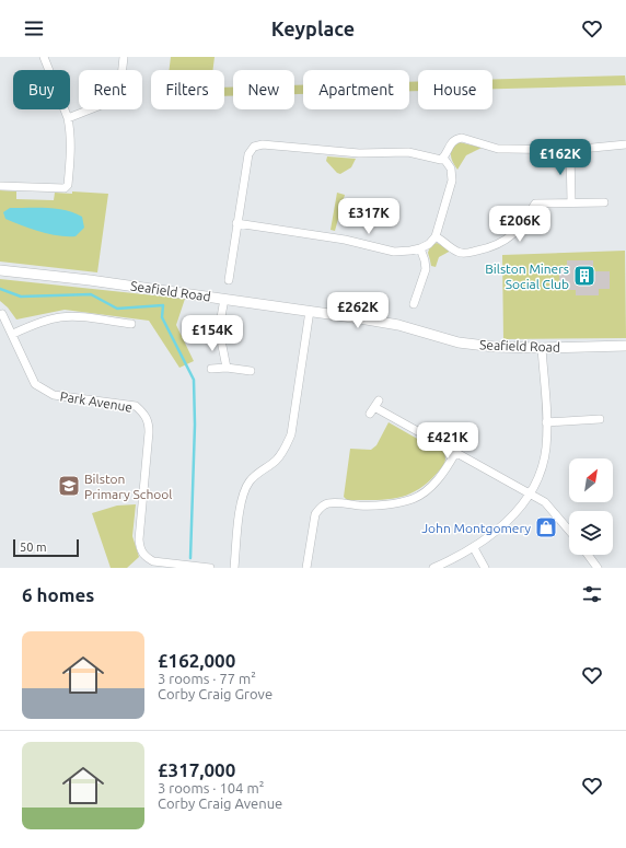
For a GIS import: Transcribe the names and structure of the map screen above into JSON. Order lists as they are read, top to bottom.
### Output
{
  "streets": {
    "street": ["Seafield Road", "Park Avenue"]
  },
  "places": {
    "building": ["Bilston Miners Social Club"],
    "school or university": ["Bilston Primary School"],
    "shop": ["John Montgomery"]
  },
  "scale_bar": "50 m",
  "north": "top right",
  "page": {
    "header": "Keyplace",
    "chip": [
      "Buy",
      "Rent",
      "Filters",
      "New",
      "Apartment",
      "House"
    ],
    "price": [
      "£162K",
      "£317K",
      "£206K",
      "£262K",
      "£154K",
      "£421K"
    ],
    "scale": "50 m",
    "heading": "6 homes",
    "list": [
      {
        "name": "£162,000",
        "note": "3 rooms · 77 m² · Corby Craig Grove"
      },
      {
        "name": "£317,000",
        "note": "3 rooms · 104 m² · Corby Craig Avenue"
      }
    ]
  }
}
